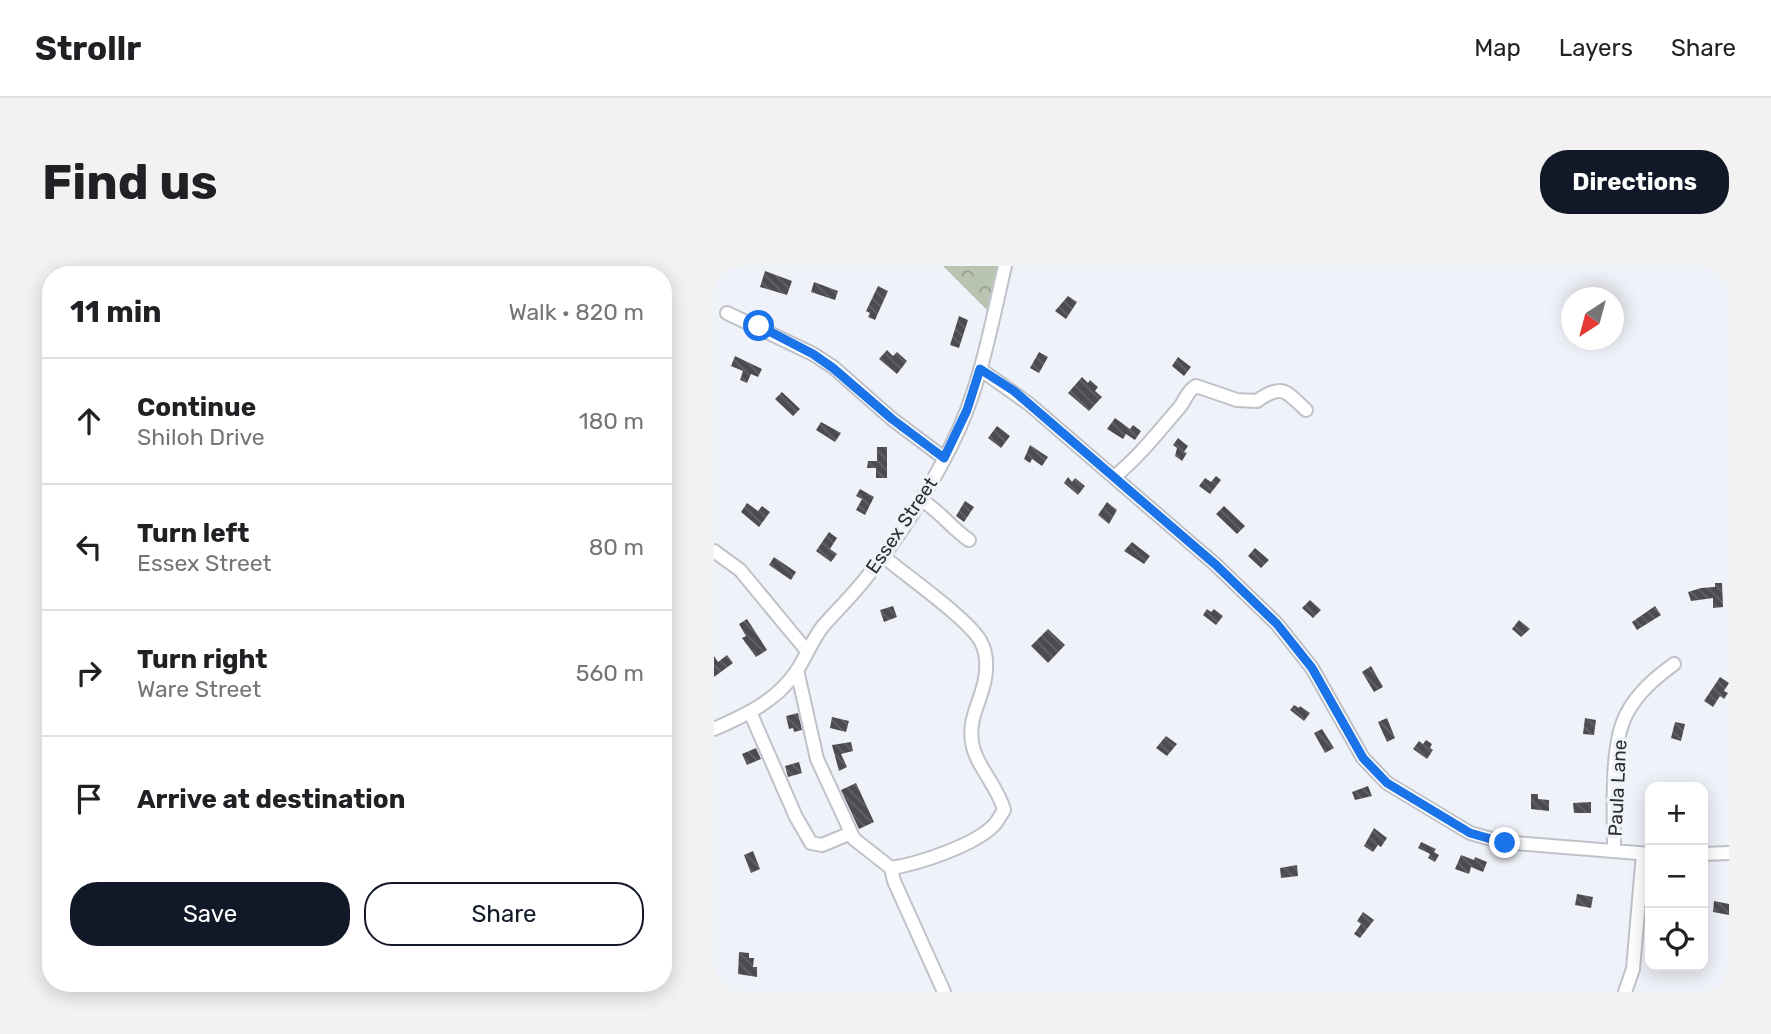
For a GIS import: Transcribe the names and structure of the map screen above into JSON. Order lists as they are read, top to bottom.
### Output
{
  "streets": {
    "street": ["Essex Street", "Paula Lane"]
  },
  "north": "bottom left",
  "page": {
    "header": "Strollr",
    "nav": ["Map", "Layers", "Share"],
    "buttons": [
      "Directions",
      ["Save", "Share"]
    ],
    "title": "Find us",
    "heading": ["11 min", "Walk · 820 m"],
    "list": [
      ["Continue", "Shiloh Drive", "180 m"],
      ["Turn left", "Essex Street", "80 m"],
      ["Turn right", "Ware Street", "560 m"],
      "Arrive at destination"
    ],
    "map_buttons": ["+", "−"]
  }
}
